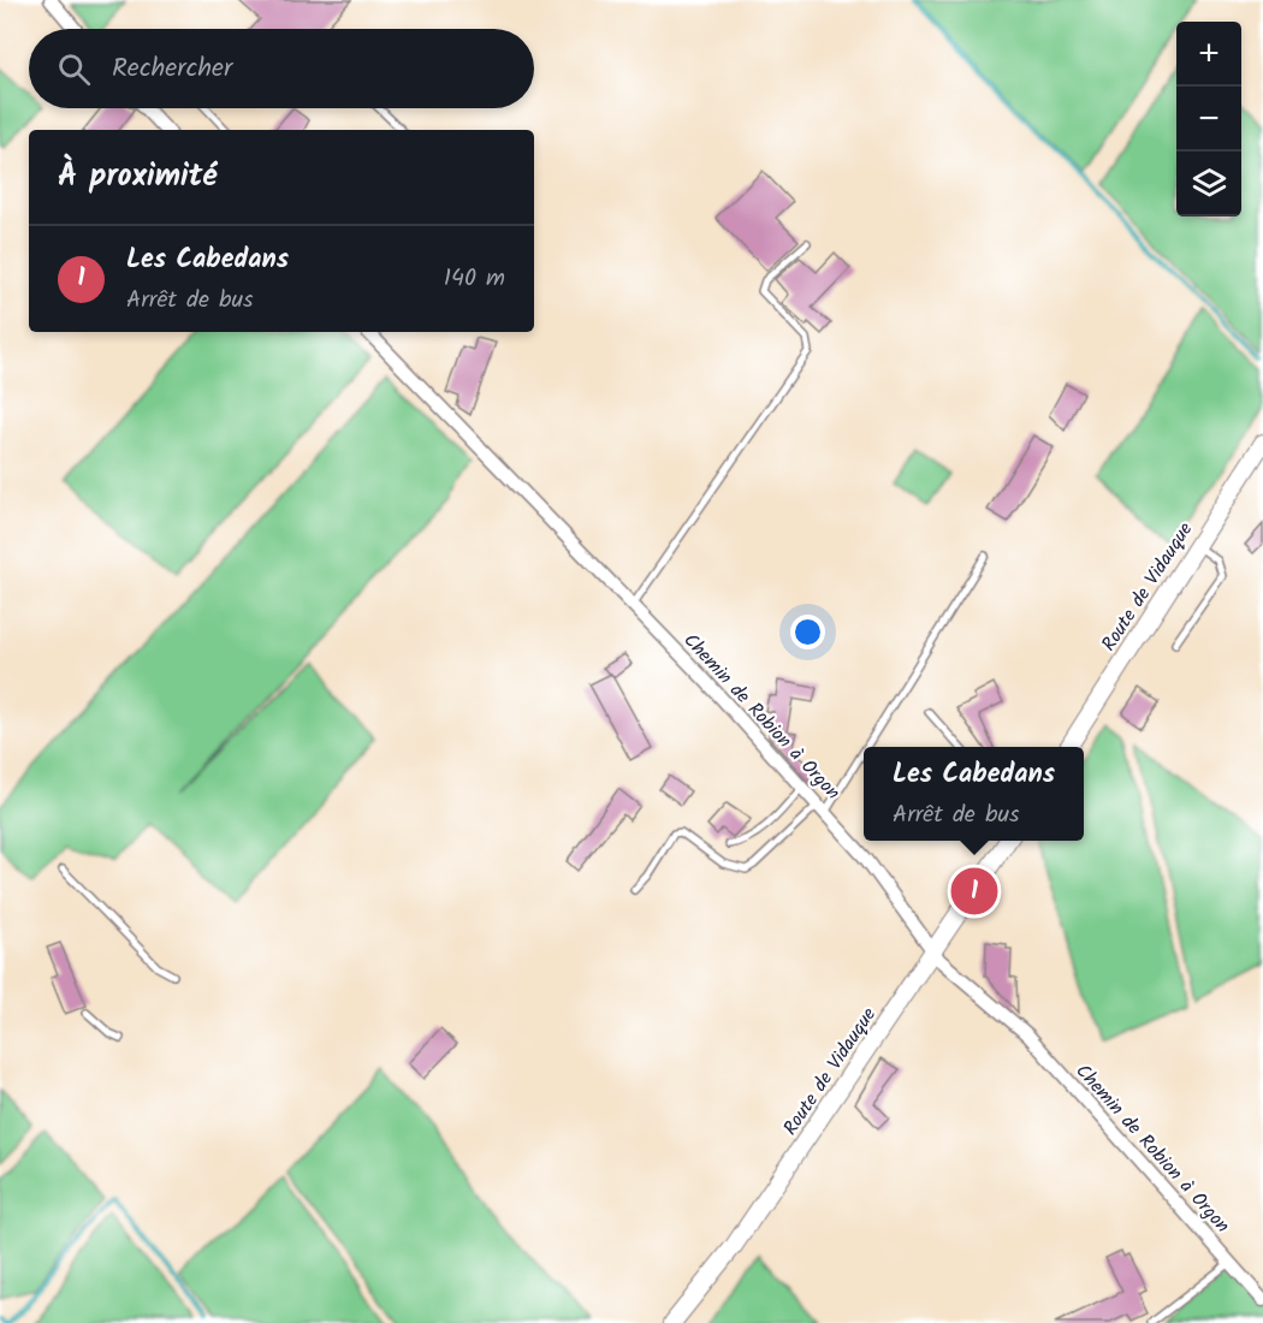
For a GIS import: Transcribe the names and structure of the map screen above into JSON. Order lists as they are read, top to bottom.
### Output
{
  "streets": {
    "street": ["Route de Vidauque", "Chemin de Robion à Orgon"]
  },
  "crossings": [
    ["Route de Vidauque", "Chemin de Robion à Orgon"]
  ],
  "page": {
    "map_buttons": ["+", "−"],
    "search": "Rechercher",
    "heading": "À proximité",
    "list": [
      {
        "mark": "1",
        "name": "Les Cabedans",
        "note": "Arrêt de bus",
        "value": "140 m"
      }
    ],
    "popup": ["Les Cabedans", "Arrêt de bus"],
    "pins": "1"
  }
}
